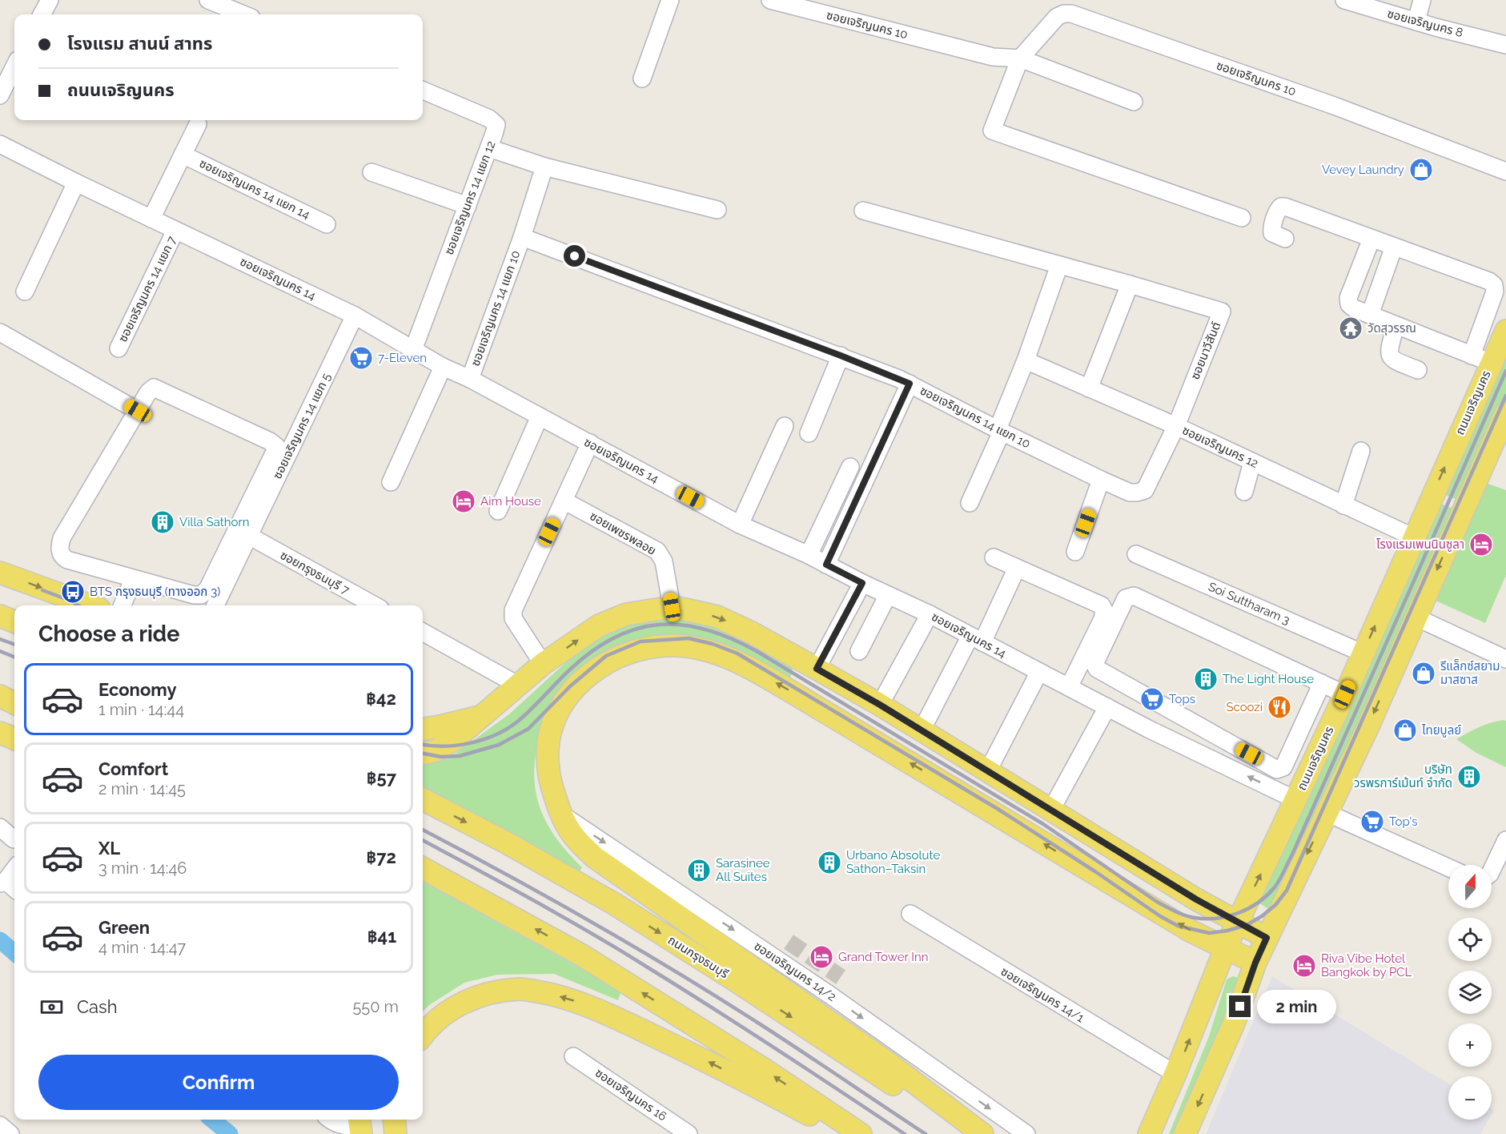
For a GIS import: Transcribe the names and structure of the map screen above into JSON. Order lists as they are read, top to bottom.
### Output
{
  "streets": {
    "main road": ["ถนนเจริญนคร", "ถนนกรุงธนบุรี"],
    "street": [
      "ซอยเจริญนคร 8",
      "ซอยเจริญนคร 10",
      "ซอยเจริญนคร 14 แยก 14",
      "ซอยเจริญนคร 14 แยก 12",
      "ซอยเจริญนคร 14",
      "ซอยเจริญนคร 14 แยก 7",
      "ซอยเจริญนคร 14 แยก 10",
      "ซอยนาวีสันต์",
      "ซอยเจริญนคร 14 แยก 5",
      "ซอยเจริญนคร 12",
      "ซอยเพชรพลอย",
      "ซอยกรุงธนบุรี 7",
      "Soi Suttharam 3",
      "ซอยเจริญนคร 14/2",
      "ซอยเจริญนคร 14/1",
      "ซอยเจริญนคร 16"
    ]
  },
  "crossings": [
    ["ซอยเจริญนคร 14 แยก 12", "ซอยเจริญนคร 14"],
    ["ซอยเจริญนคร 14", "ซอยเจริญนคร 14 แยก 7"],
    ["ซอยเจริญนคร 14", "ซอยเจริญนคร 14 แยก 10"],
    ["ซอยเจริญนคร 14", "ถนนเจริญนคร"],
    ["ซอยเจริญนคร 14", "ซอยเจริญนคร 14 แยก 5"],
    ["ซอยเจริญนคร 14 แยก 10", "ซอยนาวีสันต์"],
    ["ซอยเจริญนคร 14 แยก 10", "ซอยเจริญนคร 12"],
    ["ซอยนาวีสันต์", "ซอยเจริญนคร 12"],
    ["ถนนเจริญนคร", "ซอยเจริญนคร 12"],
    ["ถนนเจริญนคร", "Soi Suttharam 3"],
    ["ถนนเจริญนคร", "ซอยเจริญนคร 14/1"],
    ["ซอยเจริญนคร 14 แยก 5", "ซอยกรุงธนบุรี 7"]
  ],
  "one_way": ["ซอยเจริญนคร 14/2"],
  "places": {
    "shop": ["Vevey Laundry", "รีแล็กซ์สยาม มาสซาส", "ไทยบูลย์"],
    "temple": ["วัดสุวรรณ"],
    "supermarket": ["7-Eleven", "Tops", "Top's"],
    "hotel": [
      "Aim House",
      "โรงแรมเพนนินซูลา",
      "Grand Tower Inn",
      "Riva Vibe Hotel Bangkok by PCL"
    ],
    "building": [
      "Villa Sathorn",
      "The Light House",
      "บริษัท วรพรการ์เม้นท์ จำกัด",
      "Urbano Absolute Sathon–Taksin",
      "Sarasinee All Suites"
    ],
    "bus stop": ["BTS กรุงธนบุรี (ทางออก 3)"],
    "restaurant": ["Scoozi"]
  },
  "north": "top",
  "page": {
    "banner": ["โรงแรม สานน์ สาทร", "ถนนเจริญนคร"],
    "heading": "Choose a ride",
    "list": [
      {
        "name": "Economy",
        "note": "1 min · 14:44",
        "value": "฿42"
      },
      {
        "name": "Comfort",
        "note": "2 min · 14:45",
        "value": "฿57"
      },
      {
        "name": "XL",
        "note": "3 min · 14:46",
        "value": "฿72"
      },
      {
        "name": "Green",
        "note": "4 min · 14:47",
        "value": "฿41"
      }
    ],
    "map_buttons": ["+", "−"],
    "pay": ["Cash", "550 m"],
    "bubble": "2 min",
    "buttons": "Confirm"
  }
}
